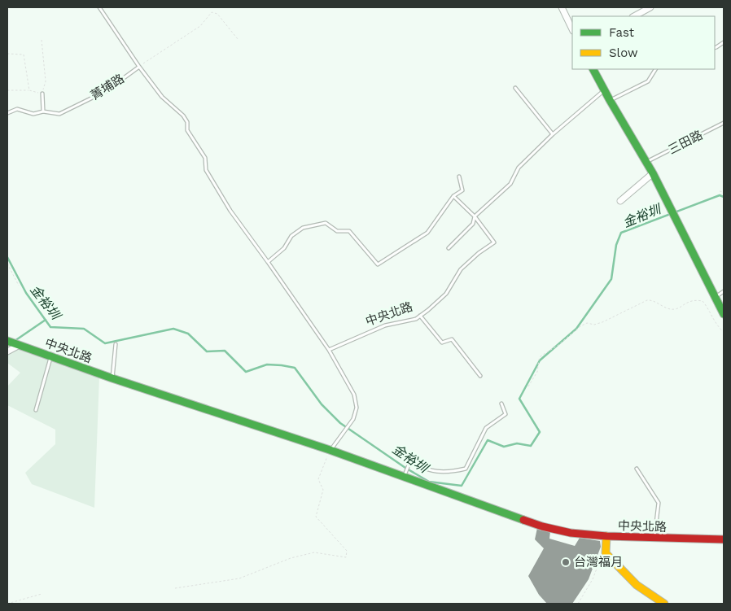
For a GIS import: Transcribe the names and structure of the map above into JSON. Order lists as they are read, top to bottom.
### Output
{
  "streets": {
    "street": ["中央北路"],
    "lane": ["菁埔路", "三田路"]
  },
  "water": ["金裕圳"],
  "places": ["台灣福月"],
  "legend": ["Fast", "Slow"]
}
